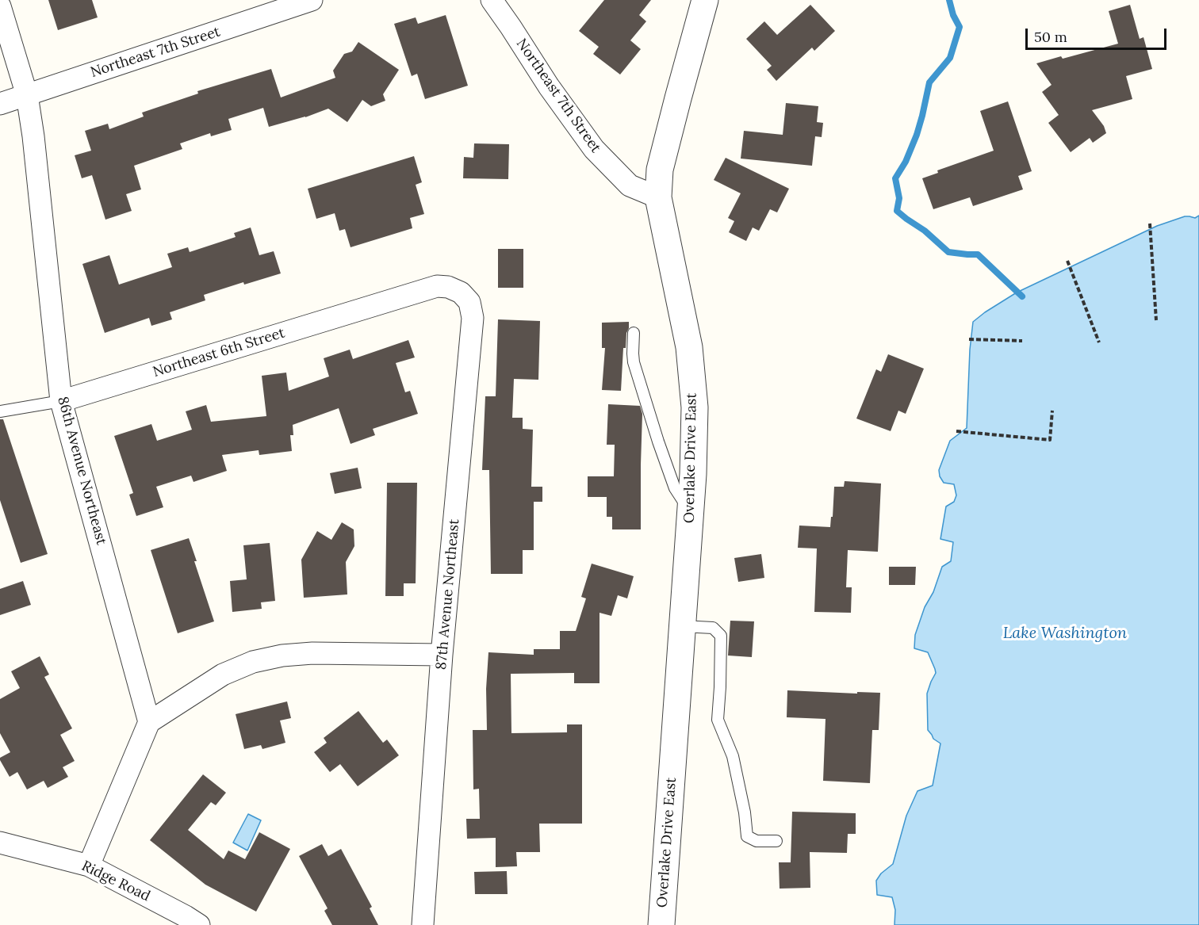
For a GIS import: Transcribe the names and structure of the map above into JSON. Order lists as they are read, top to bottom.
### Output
{
  "streets": {
    "street": [
      "Northeast 7th Street",
      "Northeast 6th Street",
      "Overlake Drive East",
      "86th Avenue Northeast",
      "87th Avenue Northeast",
      "Ridge Road"
    ]
  },
  "crossings": [
    ["Northeast 7th Street", "Overlake Drive East"],
    ["Northeast 7th Street", "86th Avenue Northeast"],
    ["Northeast 6th Street", "86th Avenue Northeast"],
    ["Northeast 6th Street", "87th Avenue Northeast"]
  ],
  "water": ["Lake Washington"],
  "scale_bar": "50 m"
}
